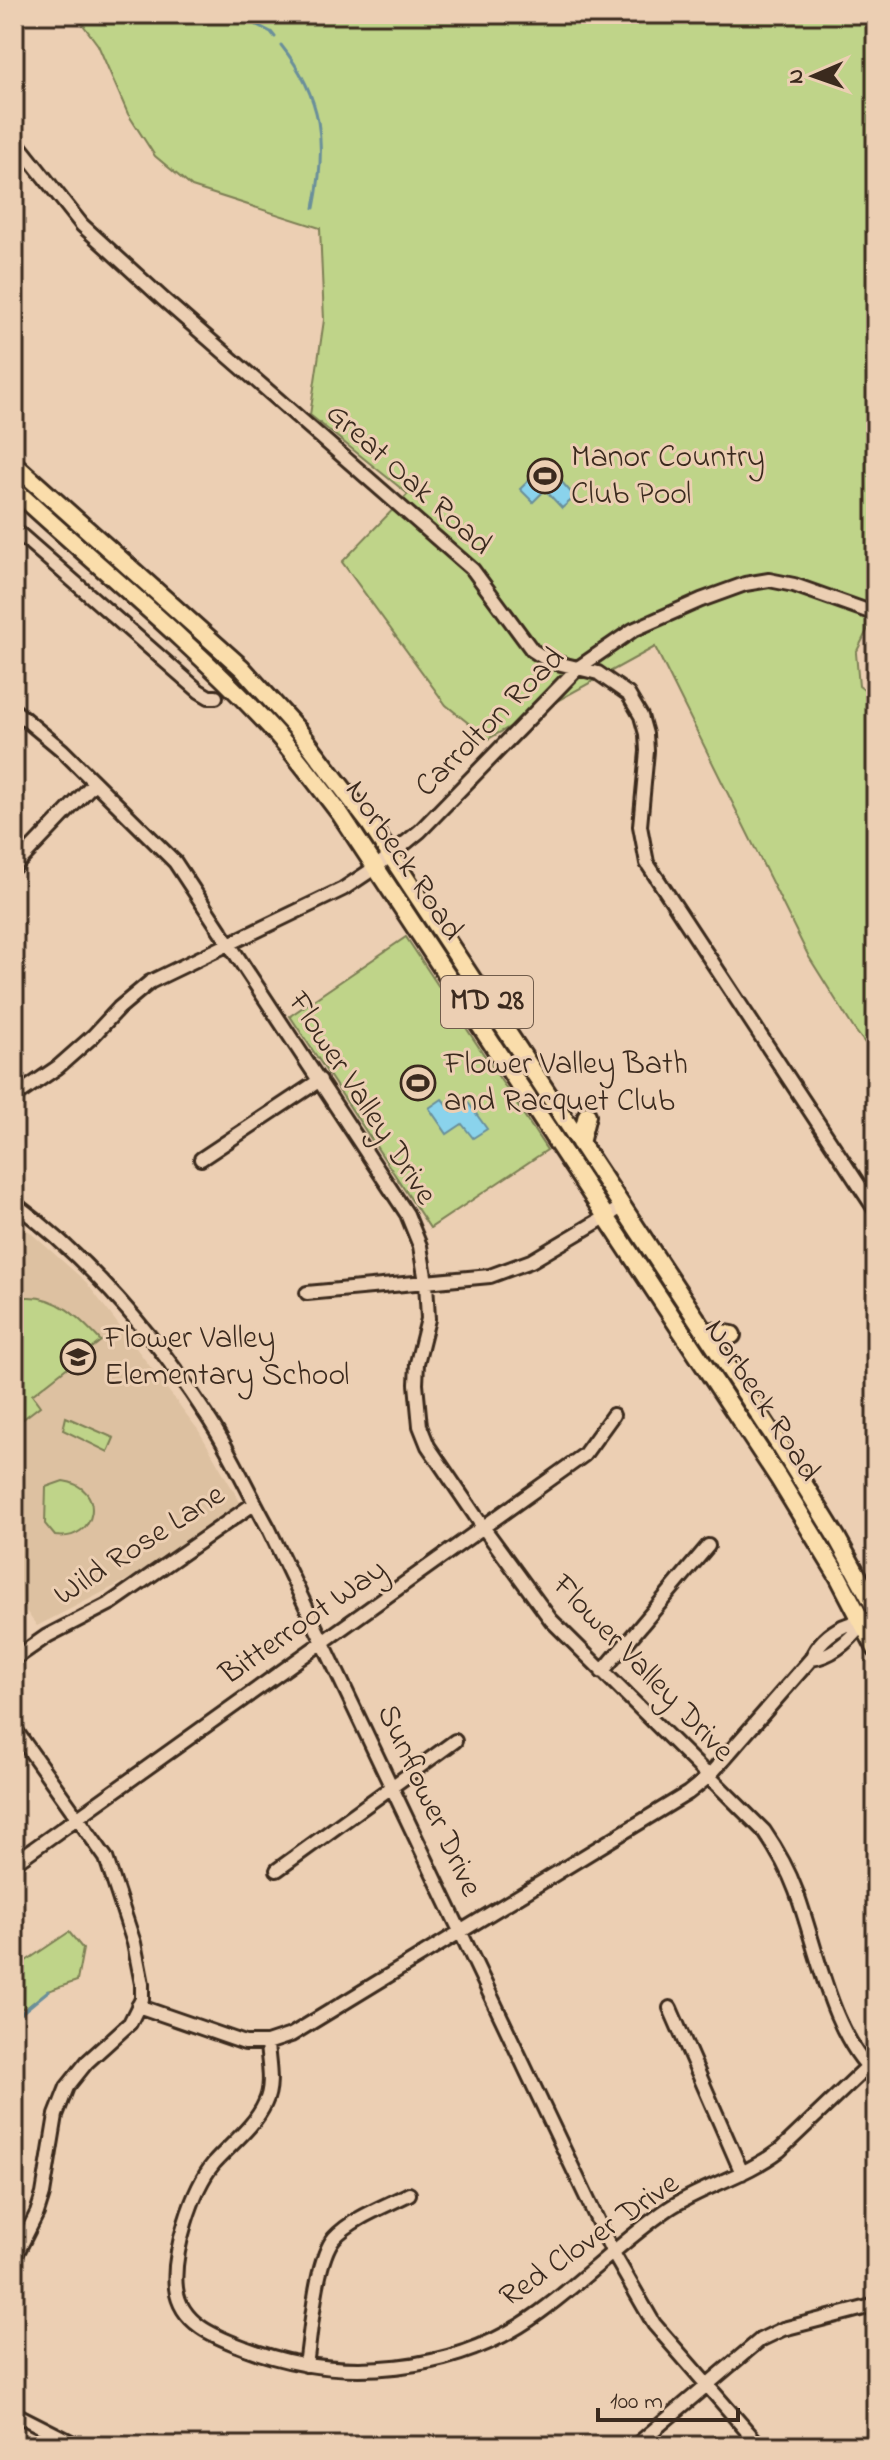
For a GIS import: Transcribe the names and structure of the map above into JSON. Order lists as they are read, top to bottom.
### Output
{
  "streets": {
    "main road": ["Norbeck Road", "MD 28"],
    "street": [
      "Great Oak Road",
      "Carrolton Road",
      "Flower Valley Drive",
      "Wild Rose Lane",
      "Bitterroot Way",
      "Sunflower Drive",
      "Red Clover Drive"
    ]
  },
  "crossings": [
    ["Great Oak Road", "Carrolton Road"],
    ["Carrolton Road", "Norbeck Road"],
    ["Carrolton Road", "Flower Valley Drive"],
    ["Flower Valley Drive", "Bitterroot Way"],
    ["Flower Valley Drive", "Red Clover Drive"],
    ["Wild Rose Lane", "Sunflower Drive"],
    ["Bitterroot Way", "Sunflower Drive"],
    ["Sunflower Drive", "Red Clover Drive"]
  ],
  "places": {
    "sports": ["Manor Country Club Pool", "Flower Valley Bath and Racquet Club"],
    "school or university": ["Flower Valley Elementary School"]
  },
  "scale_bar": "100 m",
  "north": "left"
}
